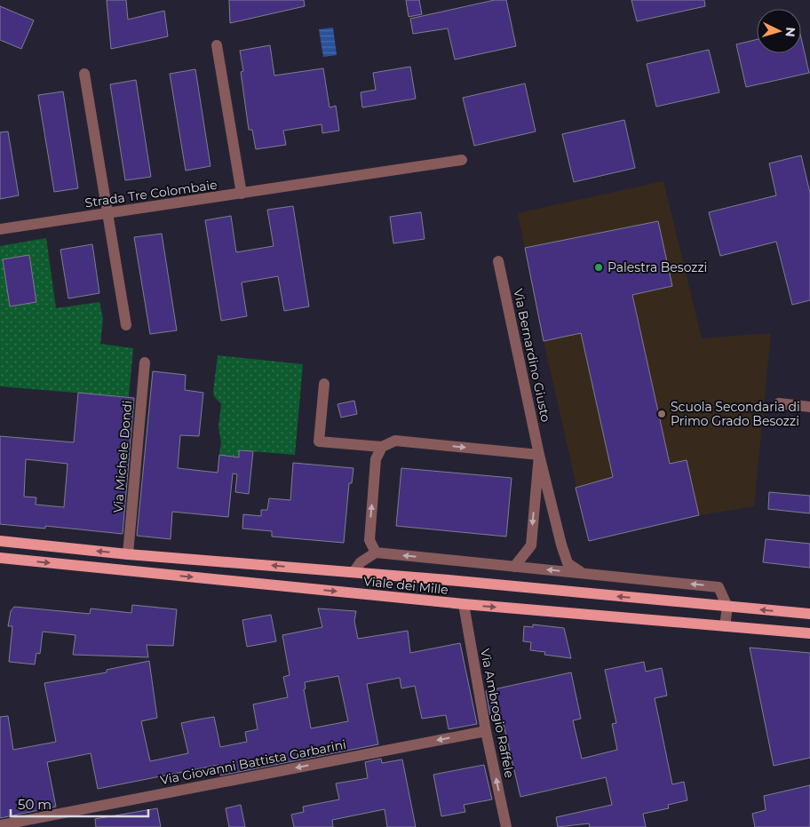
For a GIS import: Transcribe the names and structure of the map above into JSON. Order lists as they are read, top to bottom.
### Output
{
  "streets": {
    "main road": ["Viale dei Mille"],
    "street": [
      "Strada Tre Colombaie",
      "Via Bernardino Giusto",
      "Via Michele Dondi",
      "Via Ambrogio Raffele",
      "Via Giovanni Battista Garbarini"
    ]
  },
  "crossings": [
    ["Via Michele Dondi", "Viale dei Mille"],
    ["Viale dei Mille", "Via Ambrogio Raffele"],
    ["Via Ambrogio Raffele", "Via Giovanni Battista Garbarini"]
  ],
  "one_way": ["Via Ambrogio Raffele", "Via Giovanni Battista Garbarini"],
  "places": ["Palestra Besozzi", "Scuola Secondaria di Primo Grado Besozzi"],
  "scale_bar": "50 m",
  "north": "right"
}
